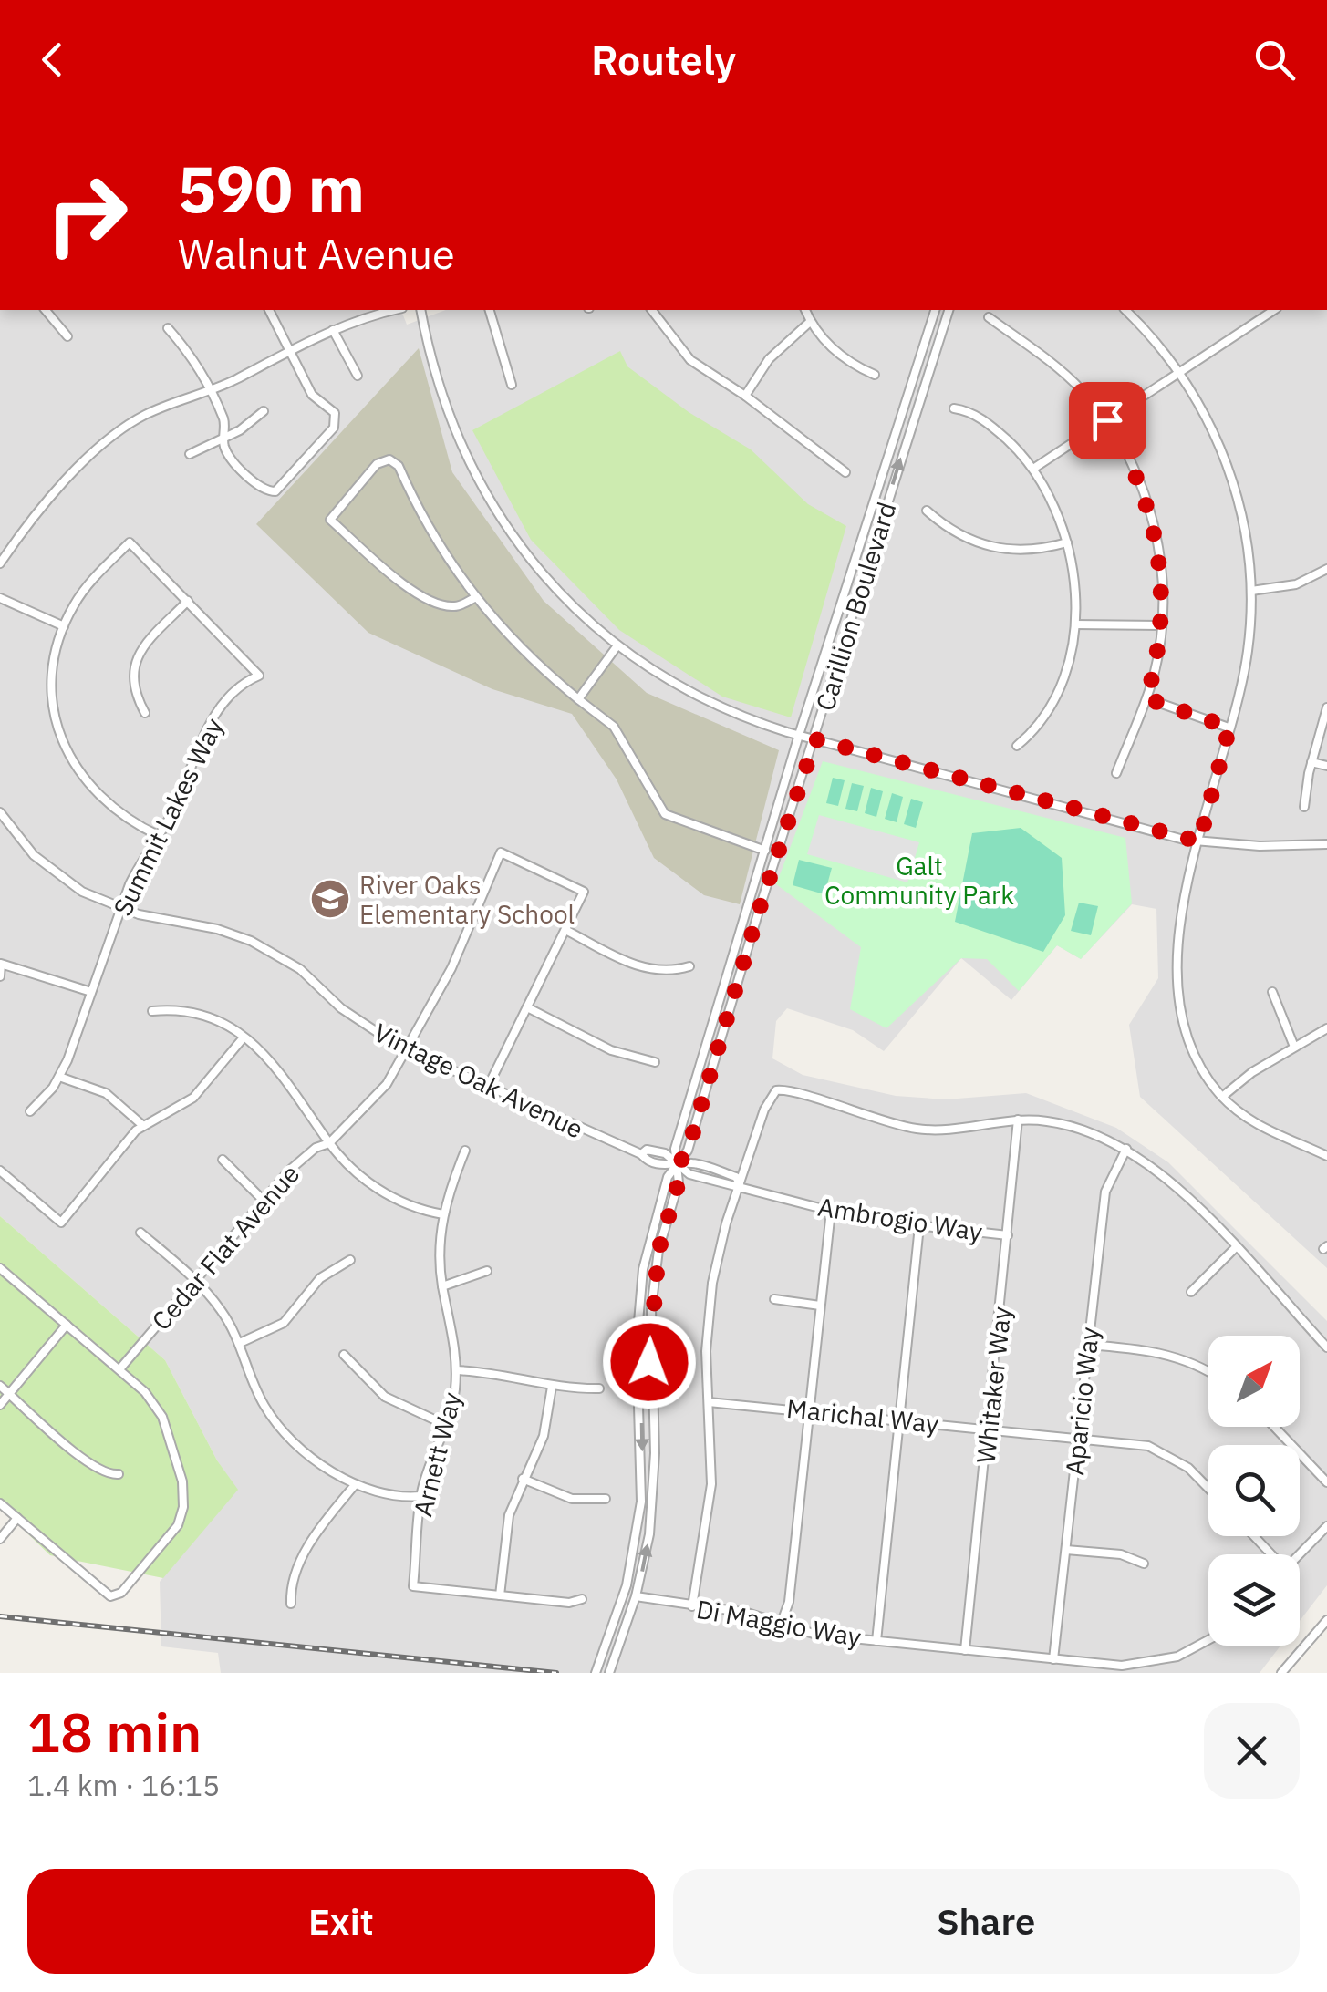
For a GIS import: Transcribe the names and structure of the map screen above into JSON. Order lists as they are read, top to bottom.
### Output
{
  "streets": {
    "street": [
      "Carillion Boulevard",
      "Summit Lakes Way",
      "Vintage Oak Avenue",
      "Ambrogio Way",
      "Cedar Flat Avenue",
      "Whitaker Way",
      "Aparicio Way",
      "Marichal Way",
      "Arnett Way",
      "Di Maggio Way"
    ]
  },
  "crossings": [
    ["Carillion Boulevard", "Vintage Oak Avenue"],
    ["Carillion Boulevard", "Ambrogio Way"],
    ["Carillion Boulevard", "Di Maggio Way"],
    ["Summit Lakes Way", "Vintage Oak Avenue"],
    ["Vintage Oak Avenue", "Ambrogio Way"],
    ["Vintage Oak Avenue", "Cedar Flat Avenue"],
    ["Ambrogio Way", "Whitaker Way"],
    ["Whitaker Way", "Marichal Way"],
    ["Whitaker Way", "Di Maggio Way"],
    ["Aparicio Way", "Marichal Way"],
    ["Aparicio Way", "Di Maggio Way"]
  ],
  "parks": ["Galt Community Park"],
  "places": {
    "school or university": ["River Oaks Elementary School"]
  },
  "north": "top right",
  "page": {
    "header": "Routely",
    "turn": ["590 m", "Walnut Avenue"],
    "heading": ["18 min", "1.4 km · 16:15"],
    "buttons": ["Exit", "Share"]
  }
}
